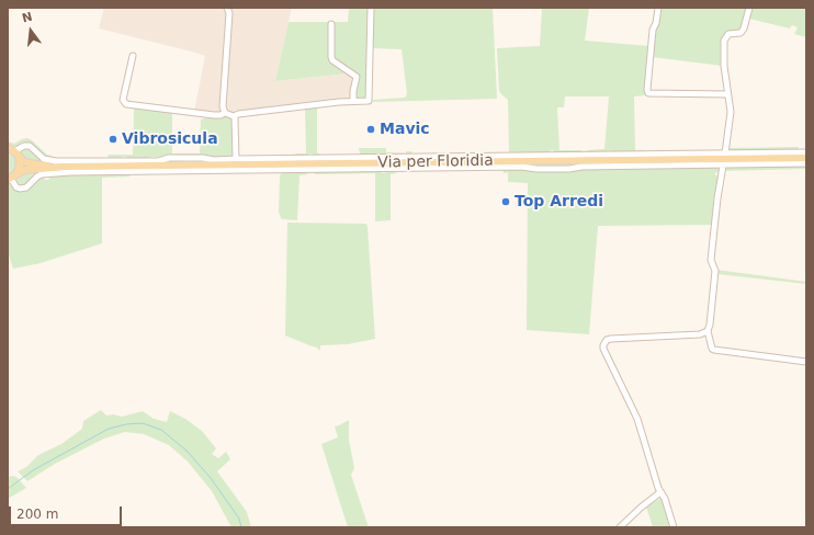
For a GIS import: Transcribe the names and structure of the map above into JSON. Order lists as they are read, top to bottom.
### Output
{
  "streets": {
    "main road": ["Via per Floridia"]
  },
  "places": ["Mavic", "Vibrosicula", "Top Arredi"],
  "scale_bar": "200 m",
  "north": "top"
}
